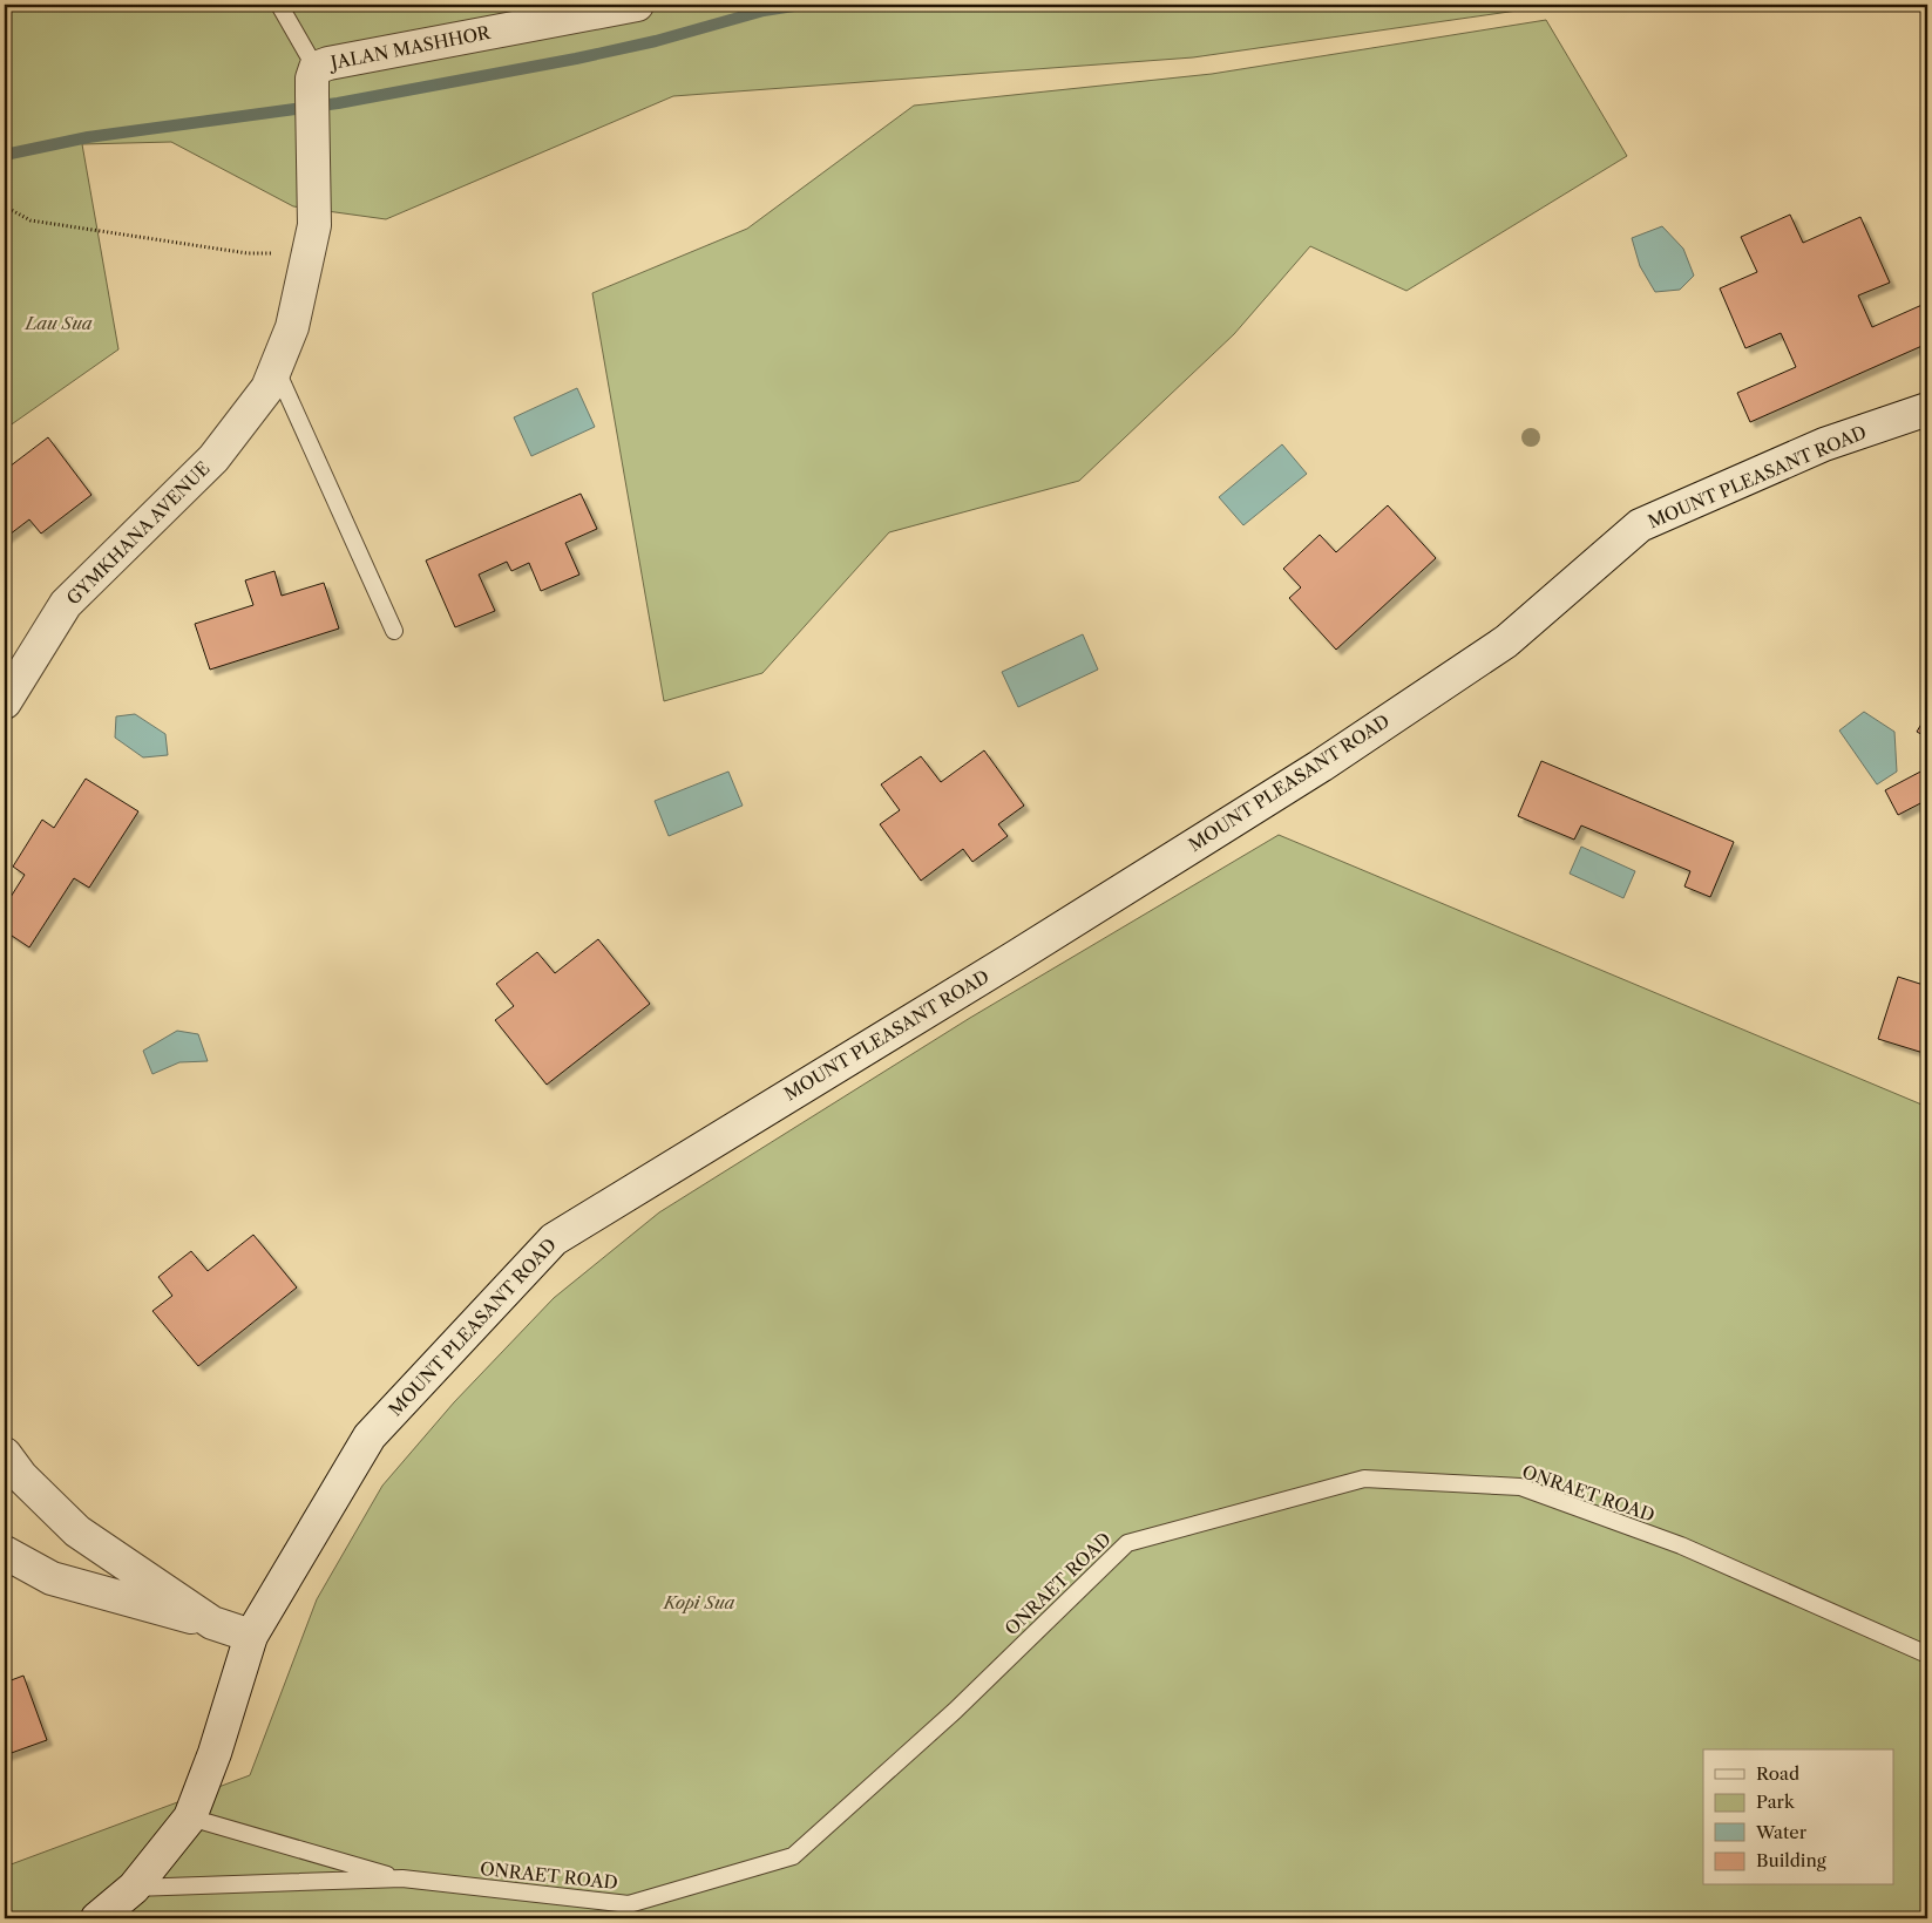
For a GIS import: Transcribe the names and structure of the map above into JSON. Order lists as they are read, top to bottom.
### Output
{
  "streets": {
    "street": ["JALAN MASHHOR", "MOUNT PLEASANT ROAD", "GYMKHANA AVENUE"],
    "lane": ["ONRAET ROAD"]
  },
  "crossings": [
    ["JALAN MASHHOR", "GYMKHANA AVENUE"],
    ["MOUNT PLEASANT ROAD", "ONRAET ROAD"]
  ],
  "parks": ["Lau Sua", "Kopi Sua"],
  "legend": [
    "Road",
    "Park",
    "Water",
    "Building"
  ]
}
